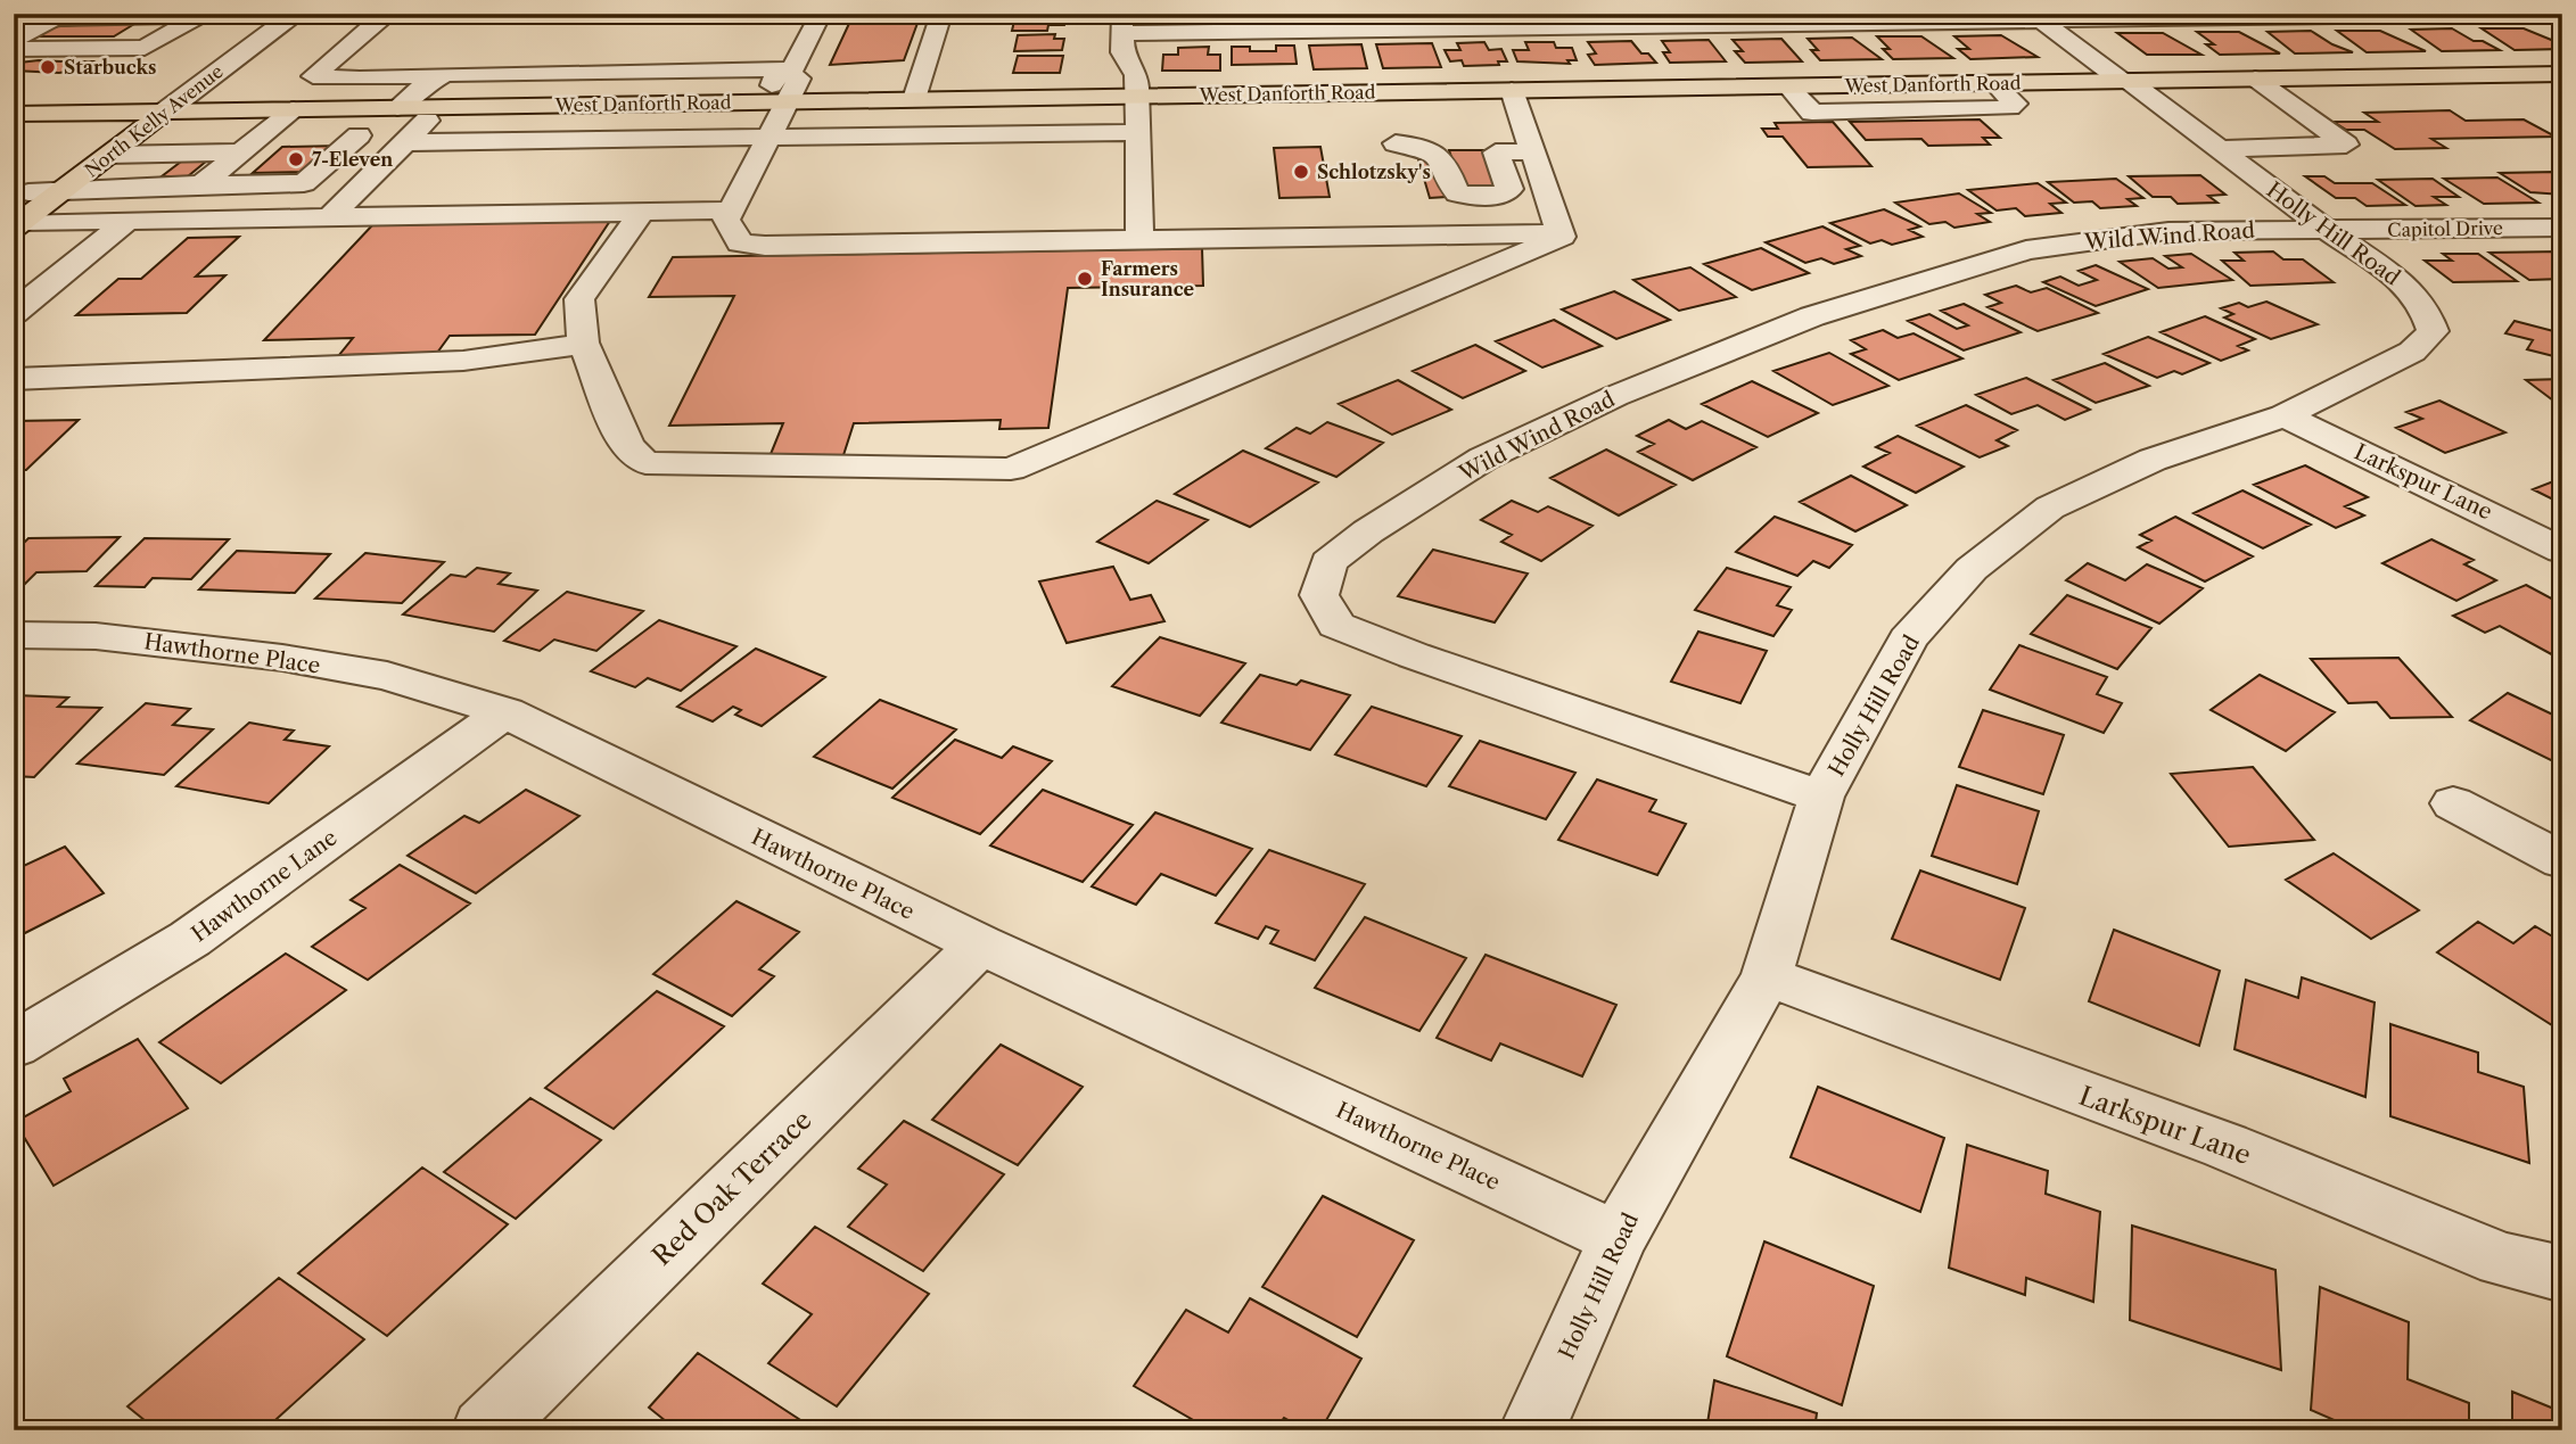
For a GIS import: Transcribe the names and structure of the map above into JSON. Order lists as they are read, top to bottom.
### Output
{
  "streets": {
    "main road": ["West Danforth Road", "North Kelly Avenue"],
    "street": [
      "Capitol Drive",
      "Holly Hill Road",
      "Wild Wind Road",
      "Larkspur Lane",
      "Hawthorne Place",
      "Hawthorne Lane",
      "Red Oak Terrace"
    ]
  },
  "crossings": [
    ["West Danforth Road", "North Kelly Avenue"],
    ["West Danforth Road", "Holly Hill Road"],
    ["Capitol Drive", "Holly Hill Road"],
    ["Capitol Drive", "Wild Wind Road"],
    ["Holly Hill Road", "Wild Wind Road"],
    ["Holly Hill Road", "Larkspur Lane"],
    ["Holly Hill Road", "Hawthorne Place"],
    ["Hawthorne Place", "Hawthorne Lane"],
    ["Hawthorne Place", "Red Oak Terrace"]
  ],
  "places": [
    "Starbucks",
    "7-Eleven",
    "Schlotzsky's",
    "Farmers Insurance"
  ]
}
